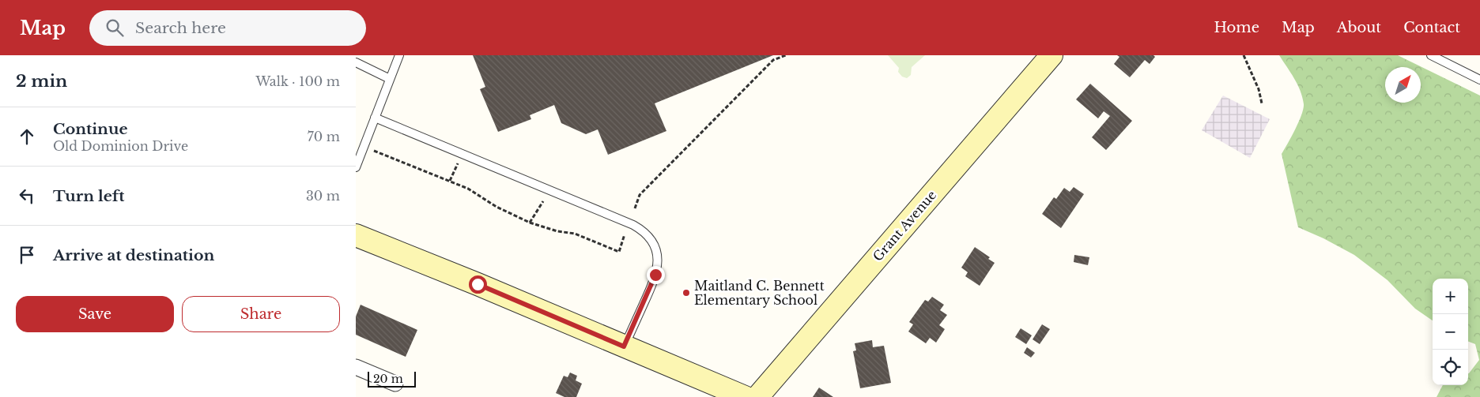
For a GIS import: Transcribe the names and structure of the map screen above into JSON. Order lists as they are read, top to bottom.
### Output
{
  "streets": {
    "street": ["Grant Avenue"]
  },
  "places": ["Maitland C. Bennett Elementary School"],
  "scale_bar": "20 m",
  "north": "top right",
  "page": {
    "header": "Map",
    "search": "Search here",
    "nav": [
      "Home",
      "Map",
      "About",
      "Contact"
    ],
    "heading": ["2 min", "Walk · 100 m"],
    "list": [
      ["Continue", "Old Dominion Drive", "70 m"],
      ["Turn left", "30 m"],
      "Arrive at destination"
    ],
    "map_buttons": ["+", "−"],
    "buttons": ["Save", "Share"],
    "scale": "20 m"
  }
}
